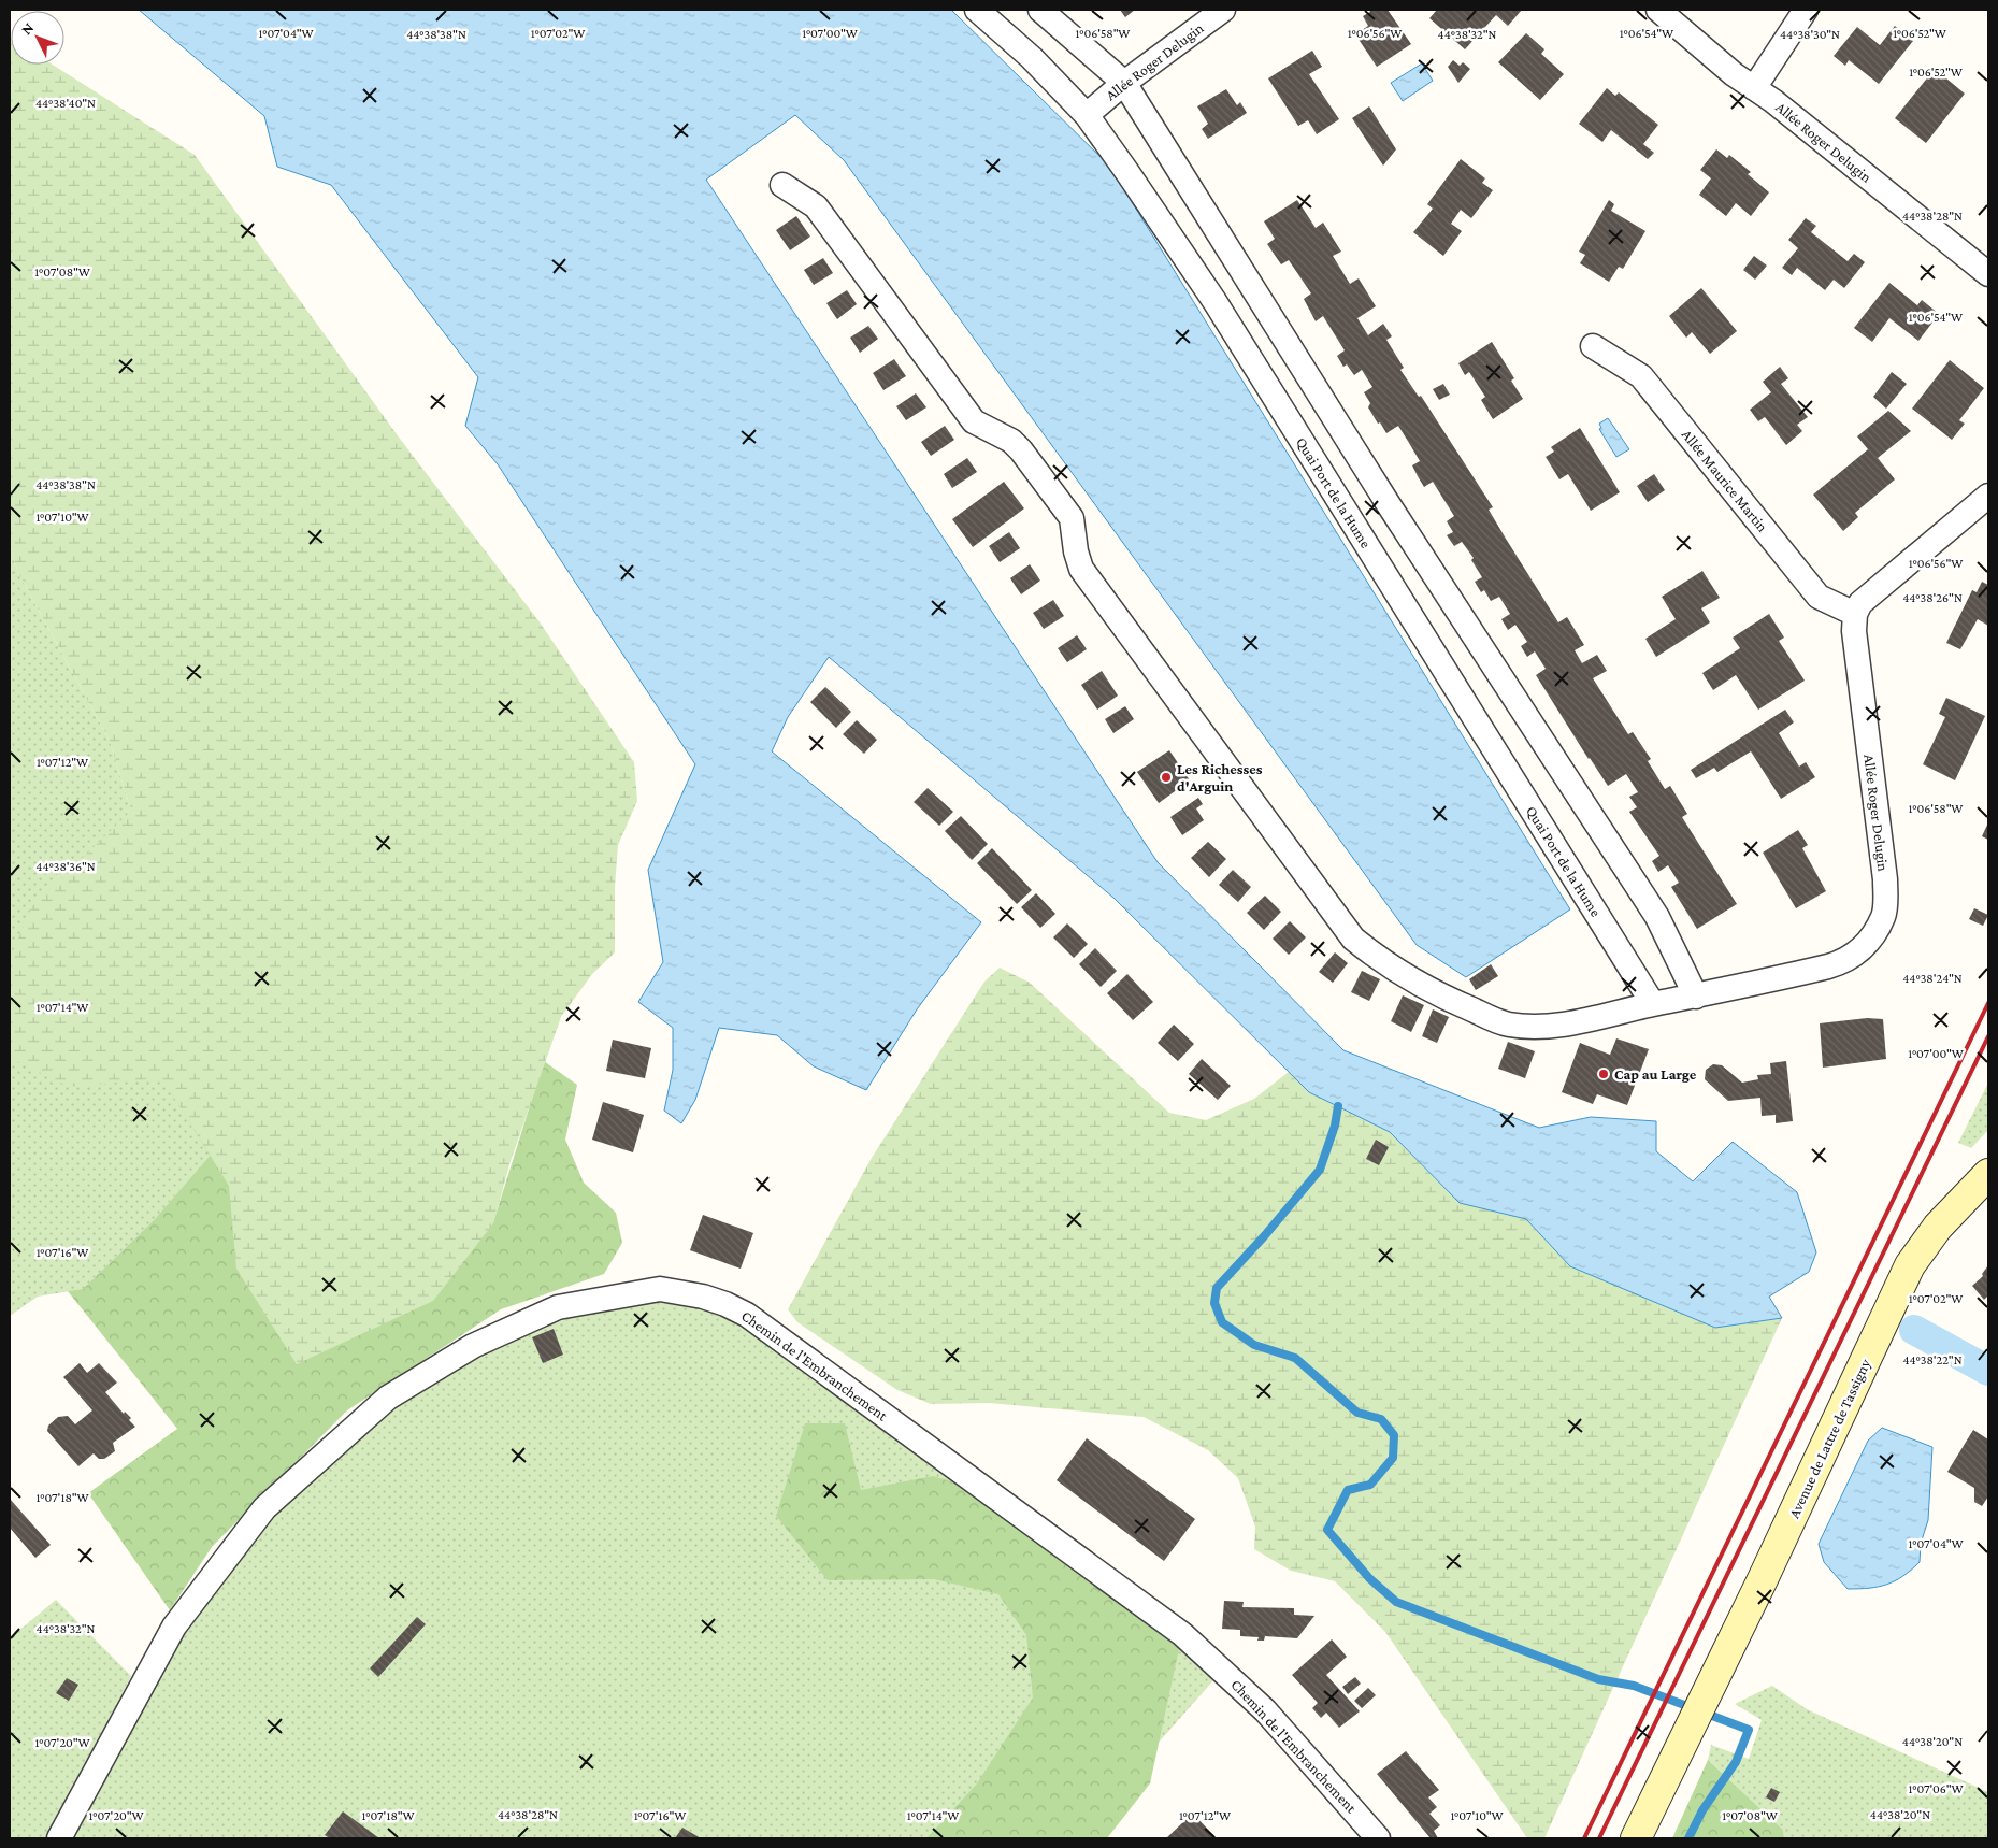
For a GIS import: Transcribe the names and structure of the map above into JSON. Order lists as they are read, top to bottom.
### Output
{
  "streets": {
    "main road": ["Avenue de Lattre de Tassigny"],
    "street": [
      "Allée Roger Delugin",
      "Allée Maurice Martin",
      "Quai Port de la Hume",
      "Chemin de l'Embranchement"
    ]
  },
  "crossings": [
    ["Allée Roger Delugin", "Allée Maurice Martin"],
    ["Allée Roger Delugin", "Quai Port de la Hume"]
  ],
  "places": ["Les Richesses d'Arguin", "Cap au Large"],
  "north": "top left",
  "coordinates": [
    "1°07'04\"W",
    "1°07'02\"W",
    "1°07'00\"W",
    "1°06'58\"W",
    "1°06'56\"W",
    "1°06'52\"W",
    "1°06'54\"W",
    "44°38'38\"N",
    "44°38'32\"N",
    "44°38'30\"N",
    "44°38'40\"N",
    "44°38'28\"N",
    "1°07'08\"W",
    "1°07'10\"W",
    "44°38'26\"N",
    "1°07'12\"W",
    "44°38'36\"N",
    "44°38'24\"N",
    "1°07'14\"W",
    "1°07'16\"W",
    "44°38'22\"N",
    "1°07'18\"W",
    "44°38'20\"N",
    "1°07'20\"W",
    "1°07'06\"W"
  ]
}
